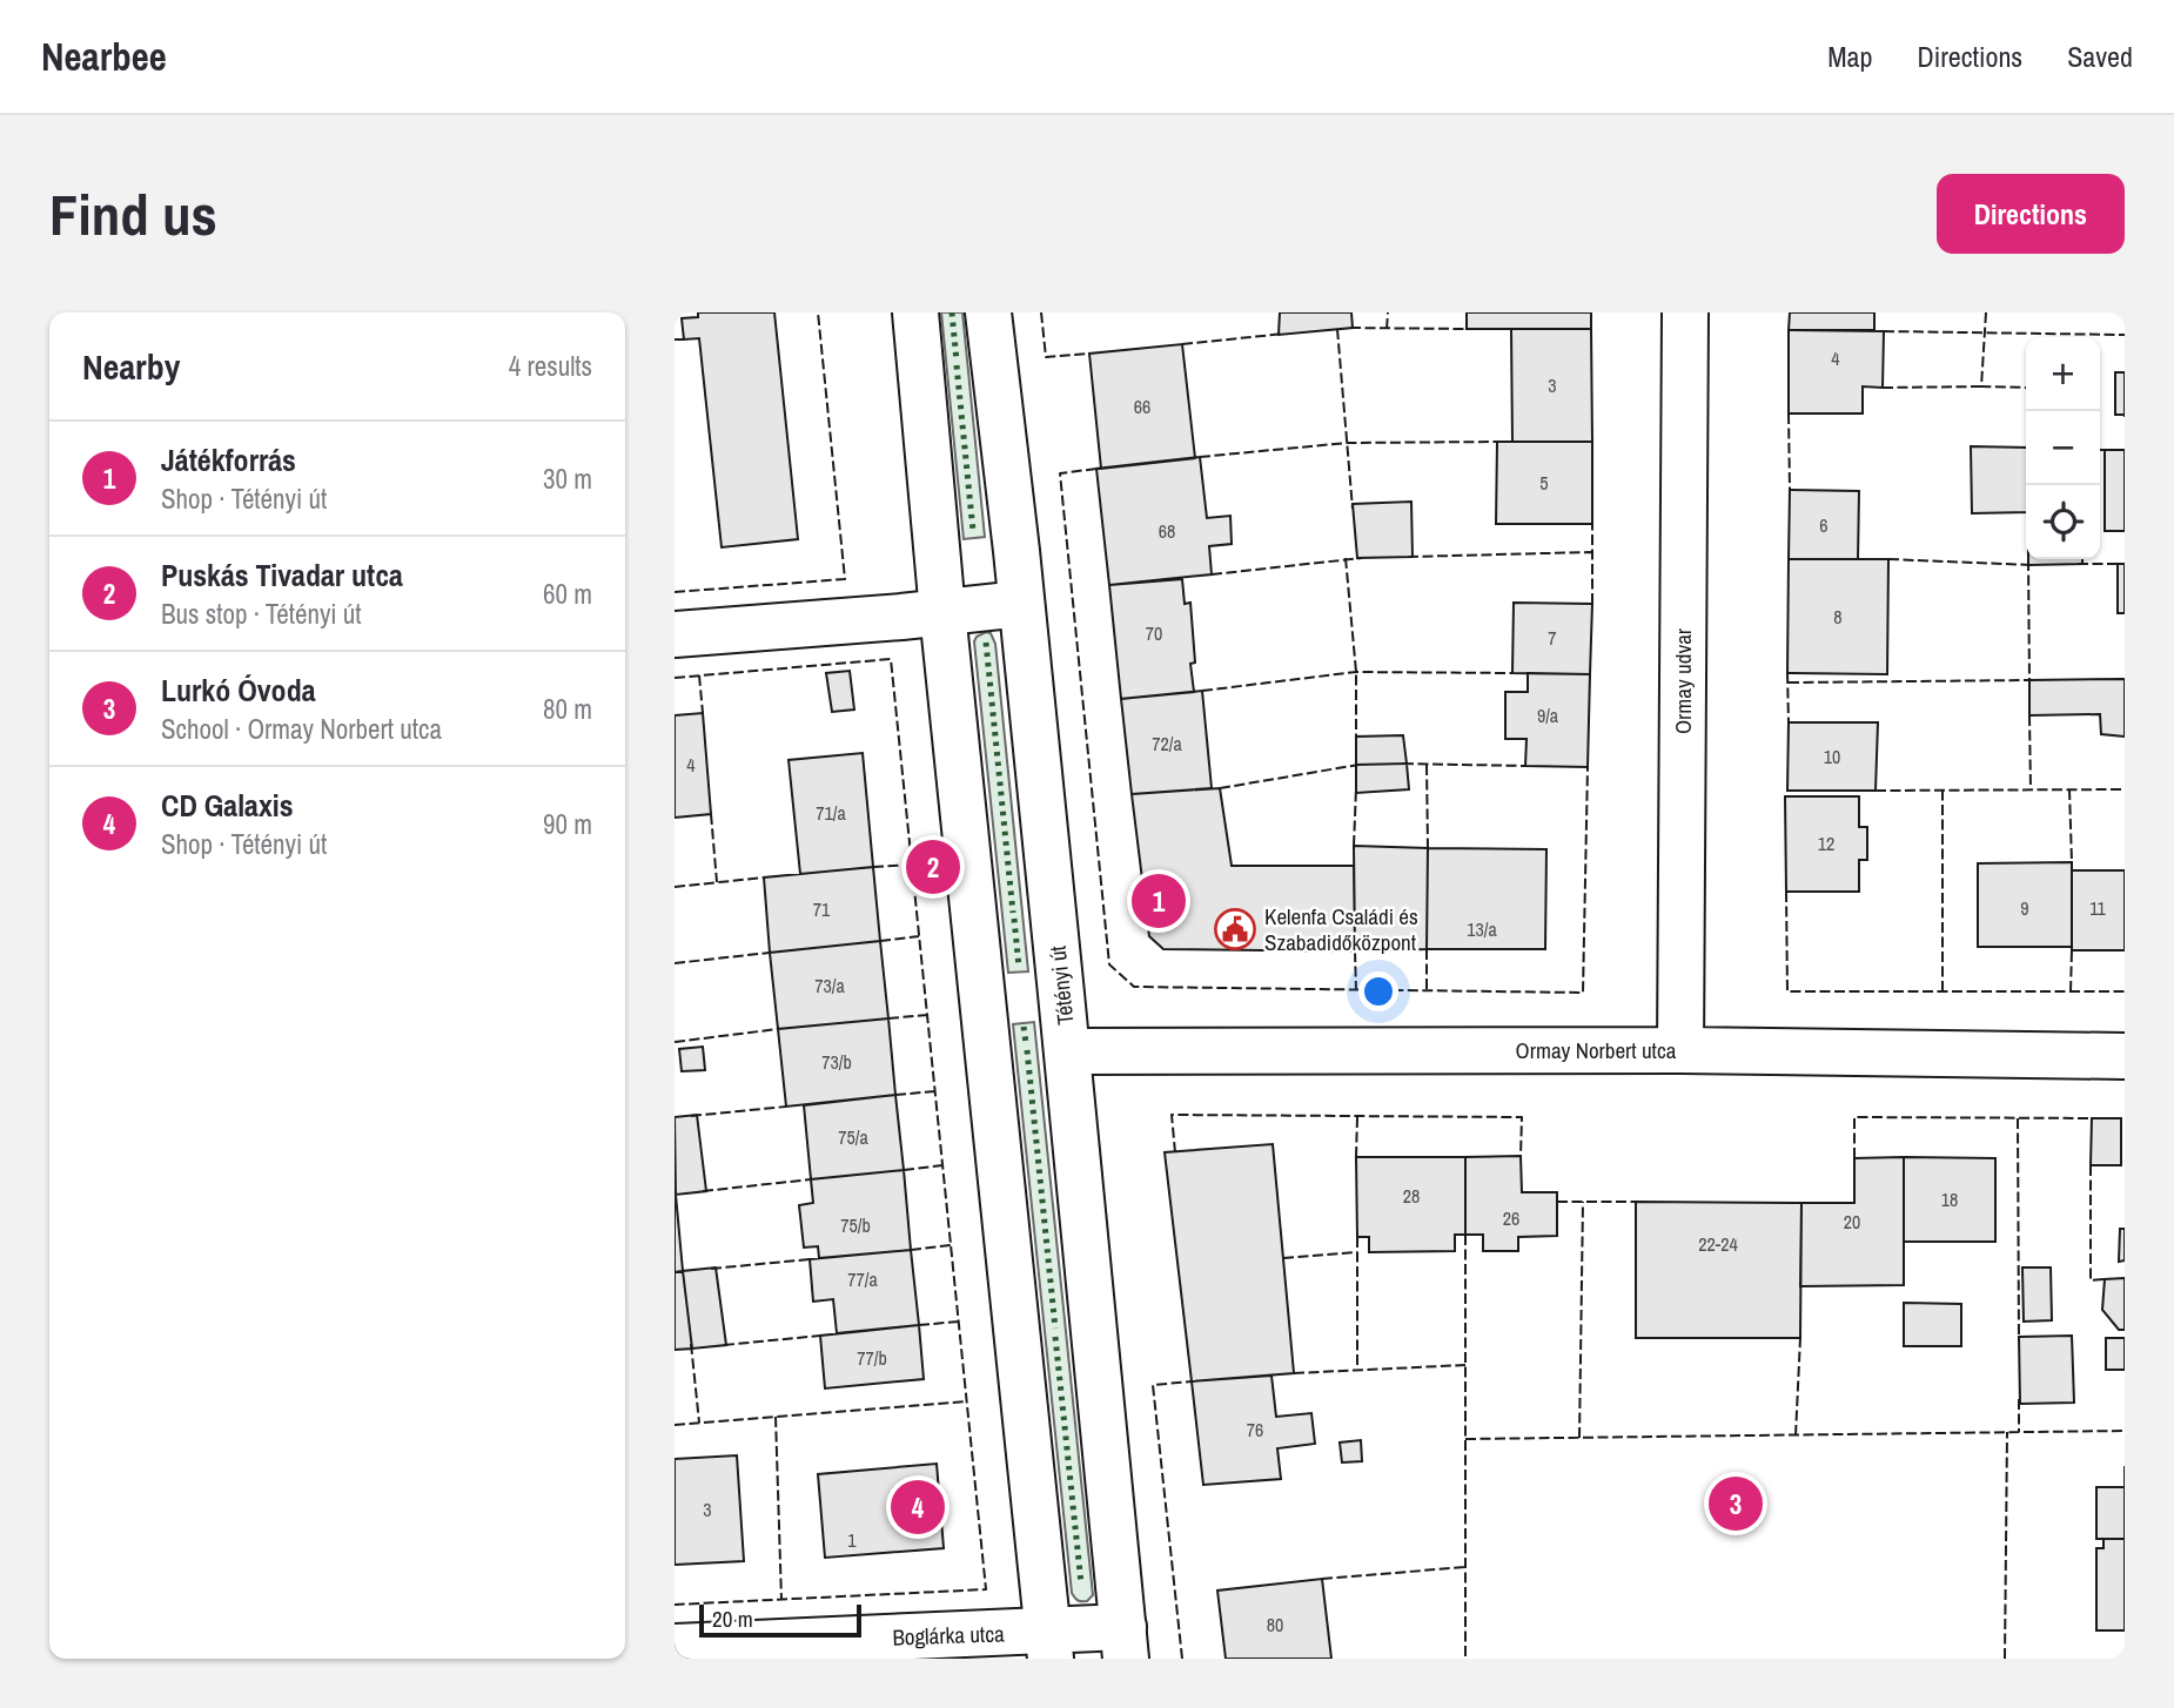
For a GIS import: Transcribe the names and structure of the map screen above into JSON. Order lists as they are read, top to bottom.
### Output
{
  "streets": {
    "street": [
      "Ormay udvar",
      "Tétényi út",
      "Ormay Norbert utca",
      "Boglárka utca"
    ]
  },
  "crossings": [
    ["Ormay udvar", "Ormay Norbert utca"],
    ["Tétényi út", "Ormay Norbert utca"],
    ["Tétényi út", "Boglárka utca"]
  ],
  "places": {
    "public building": ["Kelenfa Családi és Szabadidőközpont"]
  },
  "house_numbers": [
    "4",
    "3",
    "66",
    "5",
    "6",
    "68",
    "8",
    "70",
    "7",
    "9/a",
    "72/a",
    "10",
    "4",
    "71/a",
    "12",
    "9",
    "11",
    "71",
    "13/a",
    "73/a",
    "73/b",
    "75/a",
    "28",
    "18",
    "26",
    "20",
    "75/b",
    "22-24",
    "77/a",
    "77/b",
    "76",
    "3",
    "1",
    "80"
  ],
  "scale_bar": "20 m",
  "page": {
    "header": "Nearbee",
    "nav": ["Map", "Directions", "Saved"],
    "buttons": "Directions",
    "title": "Find us",
    "heading": ["Nearby", "4 results"],
    "map_buttons": ["+", "−"],
    "list": [
      {
        "mark": "1",
        "name": "Játékforrás",
        "note": "Shop · Tétényi út",
        "value": "30 m"
      },
      {
        "mark": "2",
        "name": "Puskás Tivadar utca",
        "note": "Bus stop · Tétényi út",
        "value": "60 m"
      },
      {
        "mark": "3",
        "name": "Lurkó Óvoda",
        "note": "School · Ormay Norbert utca",
        "value": "80 m"
      },
      {
        "mark": "4",
        "name": "CD Galaxis",
        "note": "Shop · Tétényi út",
        "value": "90 m"
      }
    ],
    "pins": [
      "2",
      "1",
      "3",
      "4"
    ],
    "scale": "20 m"
  }
}
